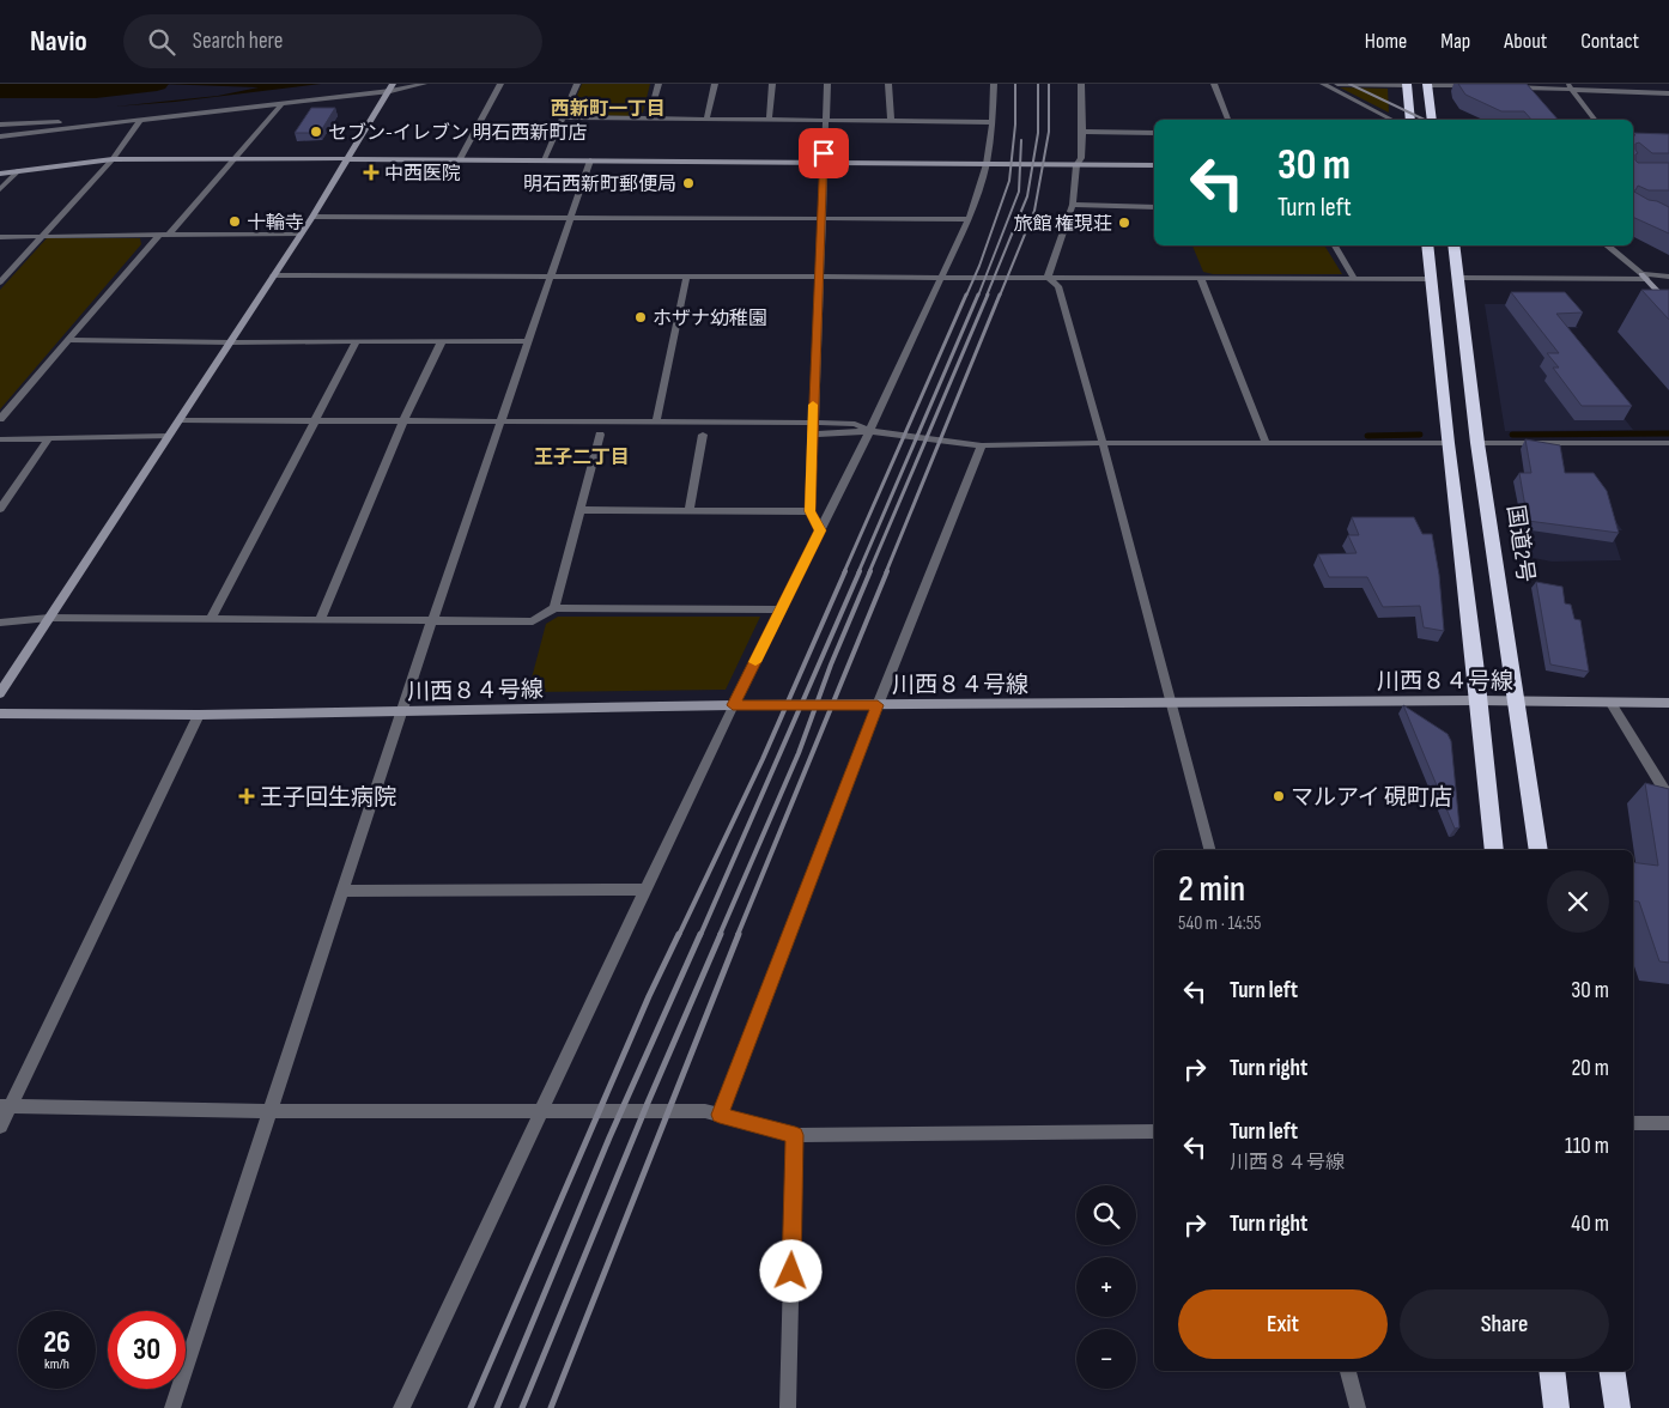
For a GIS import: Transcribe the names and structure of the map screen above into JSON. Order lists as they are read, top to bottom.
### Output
{
  "streets": {
    "highway": ["国道2号"],
    "street": ["川西８４号線"]
  },
  "crossings": [
    ["国道2号", "川西８４号線"]
  ],
  "districts": ["西新町一丁目", "王子二丁目"],
  "places": {
    "other": [
      "セブン-イレブン 明石西新町店",
      "明石西新町郵便局",
      "十輪寺",
      "旅館 権現荘",
      "ホザナ幼稚園",
      "マルアイ 硯町店"
    ],
    "health": ["中西医院", "王子回生病院"]
  },
  "page": {
    "header": "Navio",
    "search": "Search here",
    "nav": [
      "Home",
      "Map",
      "About",
      "Contact"
    ],
    "turn": ["30 m", "Turn left"],
    "heading": ["2 min", "540 m · 14:55"],
    "list": [
      {
        "name": "Turn left",
        "value": "30 m"
      },
      {
        "name": "Turn right",
        "value": "20 m"
      },
      {
        "name": "Turn left",
        "note": "川西８４号線",
        "value": "110 m"
      },
      {
        "name": "Turn right",
        "value": "40 m"
      }
    ],
    "map_buttons": ["+", "−"],
    "buttons": ["Exit", "Share"],
    "speed": "26 km/h",
    "limit": "30"
  }
}
